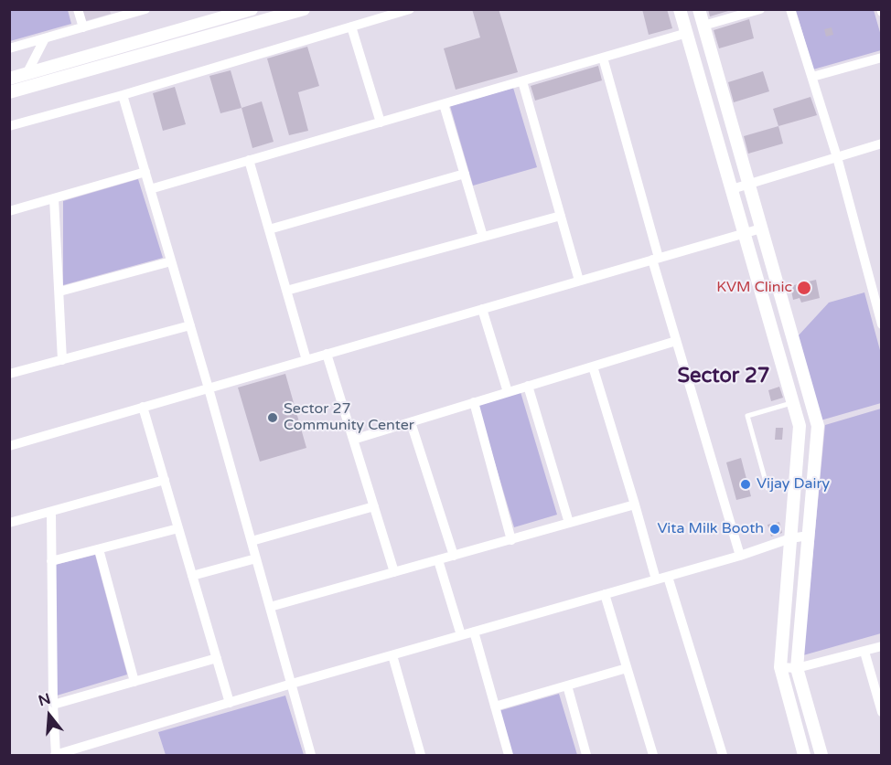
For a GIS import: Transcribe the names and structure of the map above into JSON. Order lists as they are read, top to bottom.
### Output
{
  "districts": ["Sector 27"],
  "places": [
    "KVM Clinic",
    "Sector 27 Community Center",
    "Vijay Dairy",
    "Vita Milk Booth"
  ],
  "north": "top"
}
